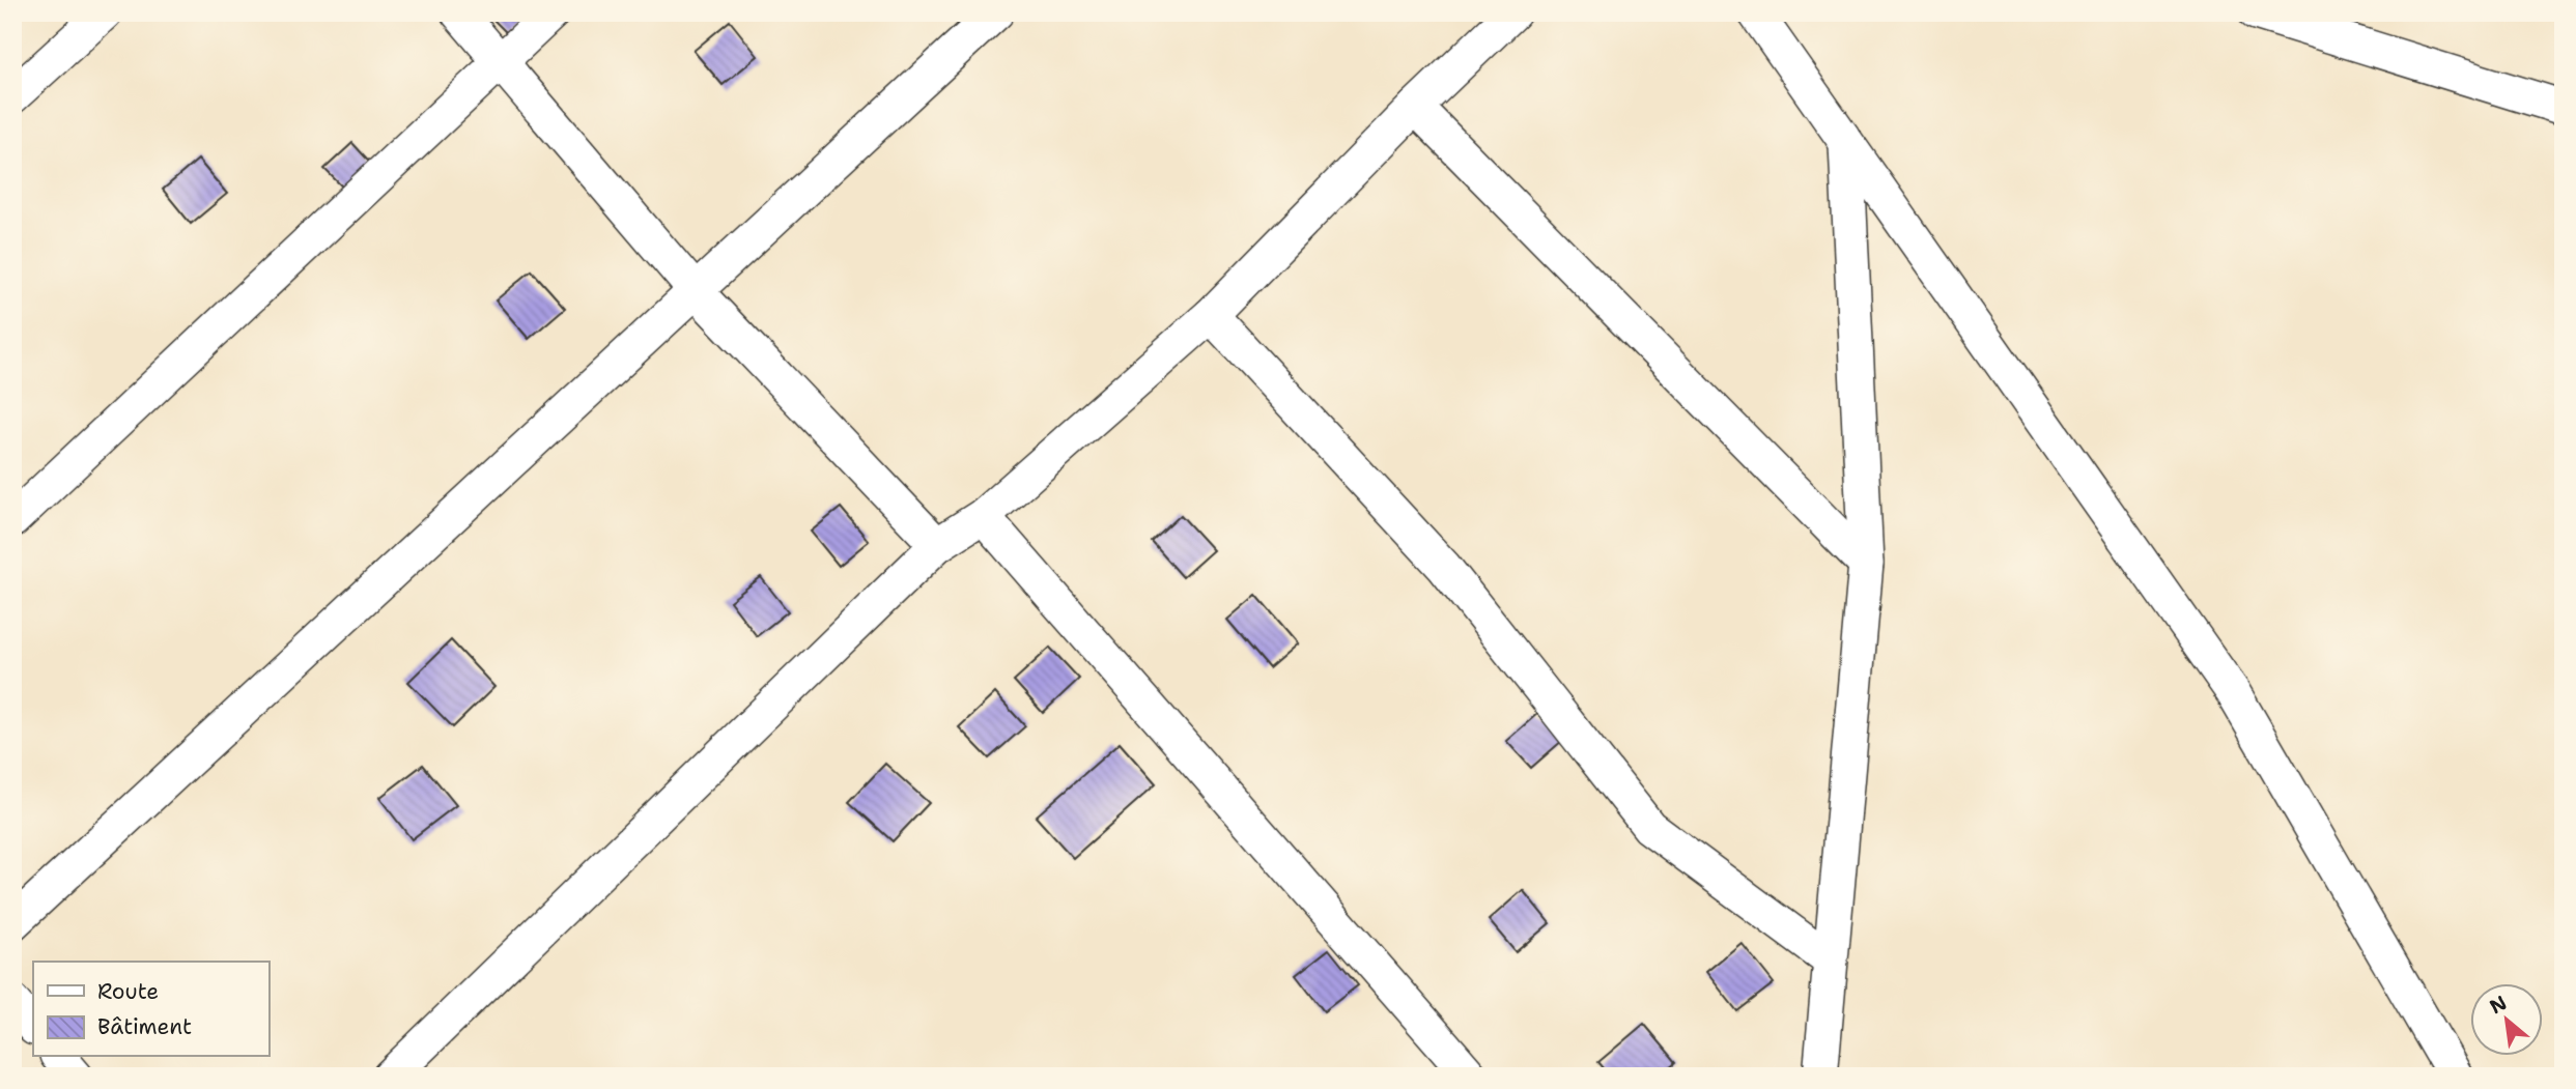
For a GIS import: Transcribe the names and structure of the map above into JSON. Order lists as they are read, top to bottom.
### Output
{
  "legend": ["Route", "Bâtiment"],
  "north": "top left"
}
